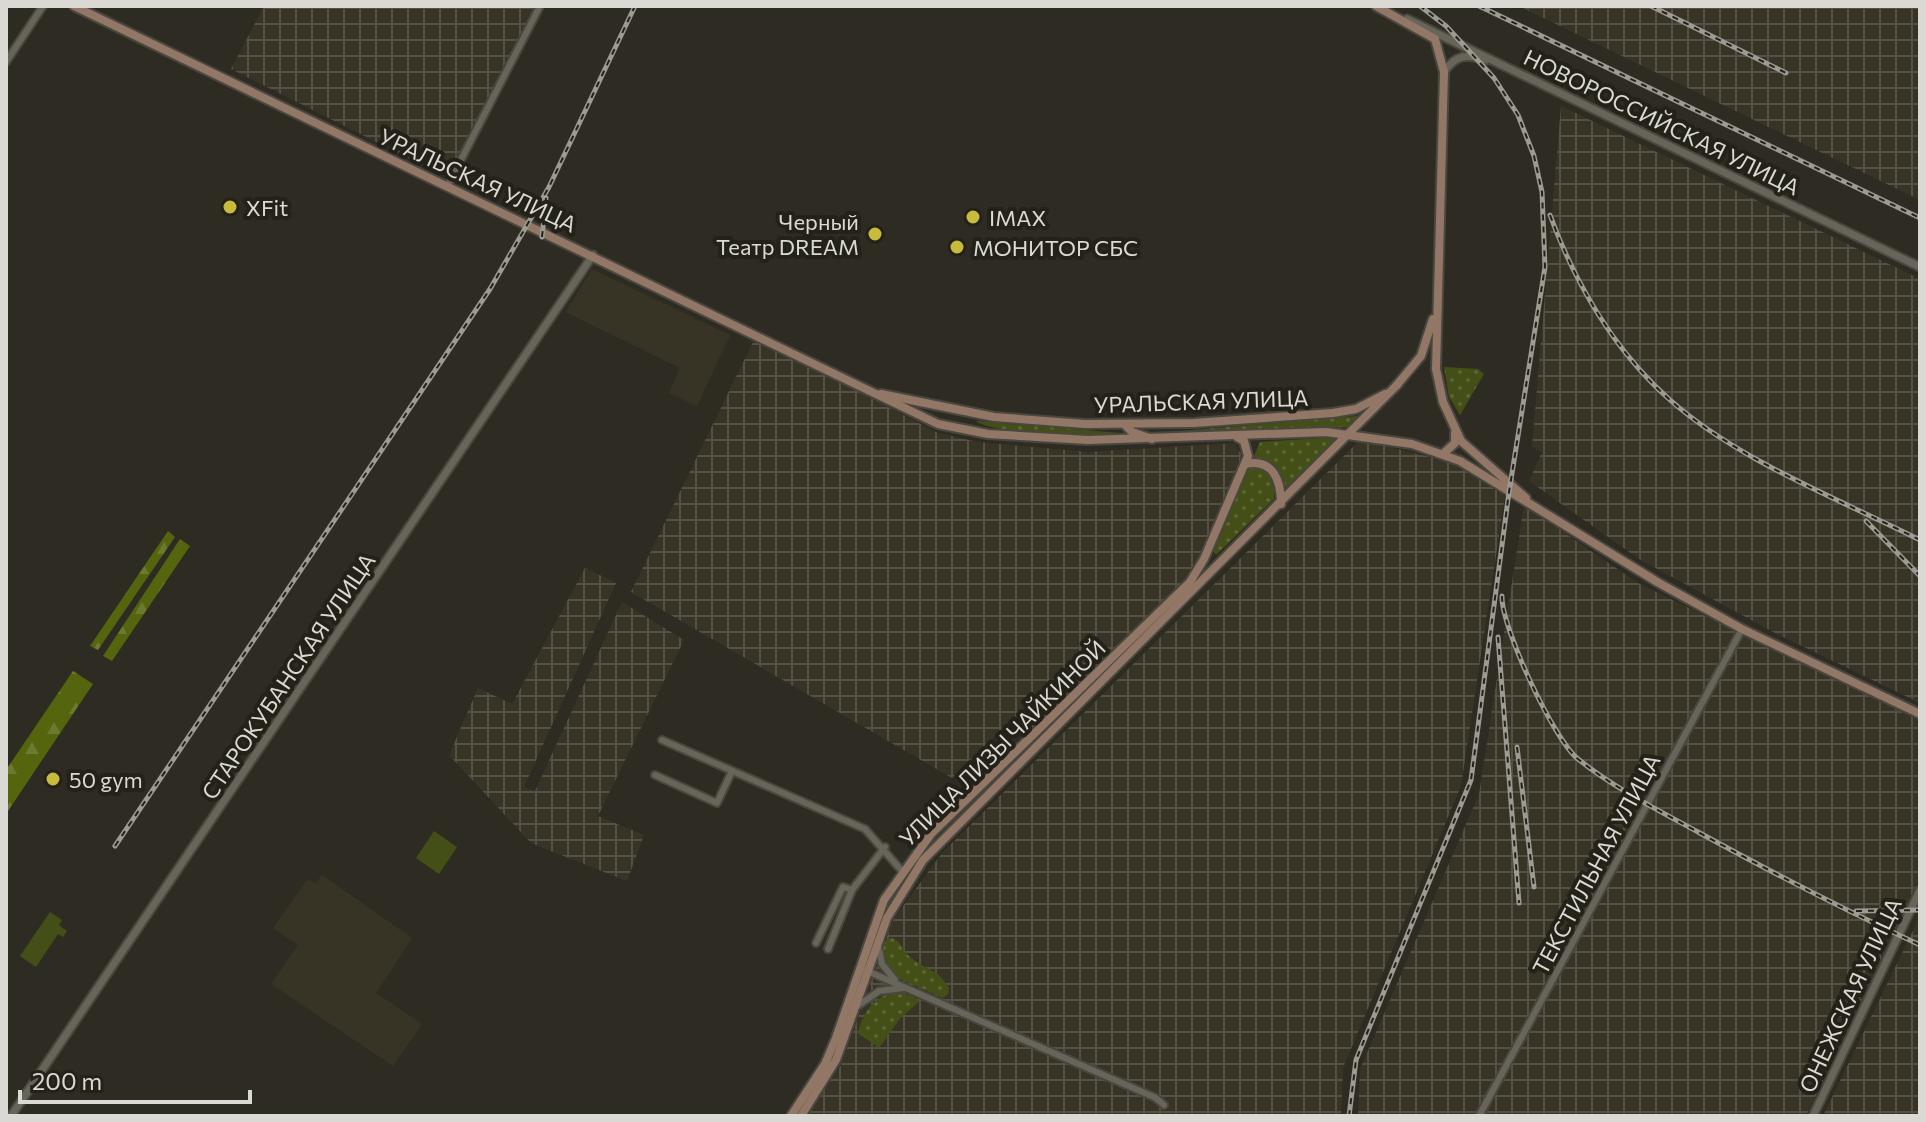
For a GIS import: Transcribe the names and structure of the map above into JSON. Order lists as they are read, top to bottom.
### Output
{
  "streets": {
    "main road": ["НОВОРОССИЙСКАЯ УЛИЦА", "УРАЛЬСКАЯ УЛИЦА", "УЛИЦА ЛИЗЫ ЧАЙКИНОЙ"],
    "street": ["СТАРОКУБАНСКАЯ УЛИЦА", "ТЕКСТИЛЬНАЯ УЛИЦА", "ОНЕЖСКАЯ УЛИЦА"]
  },
  "crossings": [
    ["НОВОРОССИЙСКАЯ УЛИЦА", "УРАЛЬСКАЯ УЛИЦА"],
    ["УРАЛЬСКАЯ УЛИЦА", "СТАРОКУБАНСКАЯ УЛИЦА"]
  ],
  "places": [
    "XFit",
    "IMAX",
    "Черный Театр DREAM",
    "МОНИТОР СБС",
    "50 gym"
  ],
  "scale_bar": "200 m"
}
